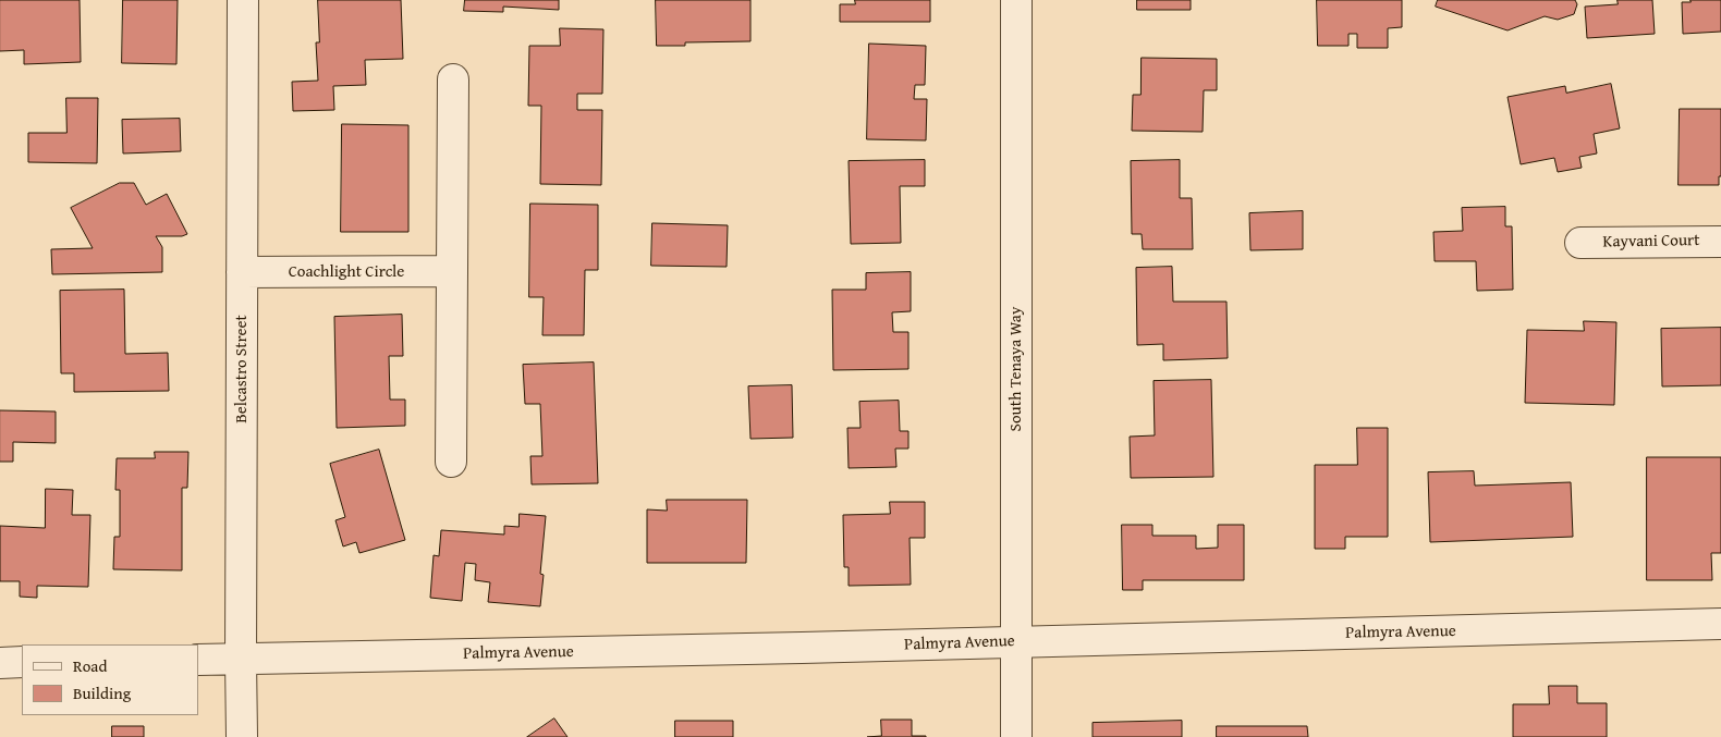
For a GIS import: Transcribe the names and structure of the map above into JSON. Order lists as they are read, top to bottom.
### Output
{
  "streets": {
    "street": [
      "Kayvani Court",
      "Coachlight Circle",
      "Belcastro Street",
      "South Tenaya Way",
      "Palmyra Avenue"
    ]
  },
  "crossings": [
    ["Coachlight Circle", "Belcastro Street"],
    ["Belcastro Street", "Palmyra Avenue"],
    ["South Tenaya Way", "Palmyra Avenue"]
  ],
  "legend": ["Road", "Building"]
}
